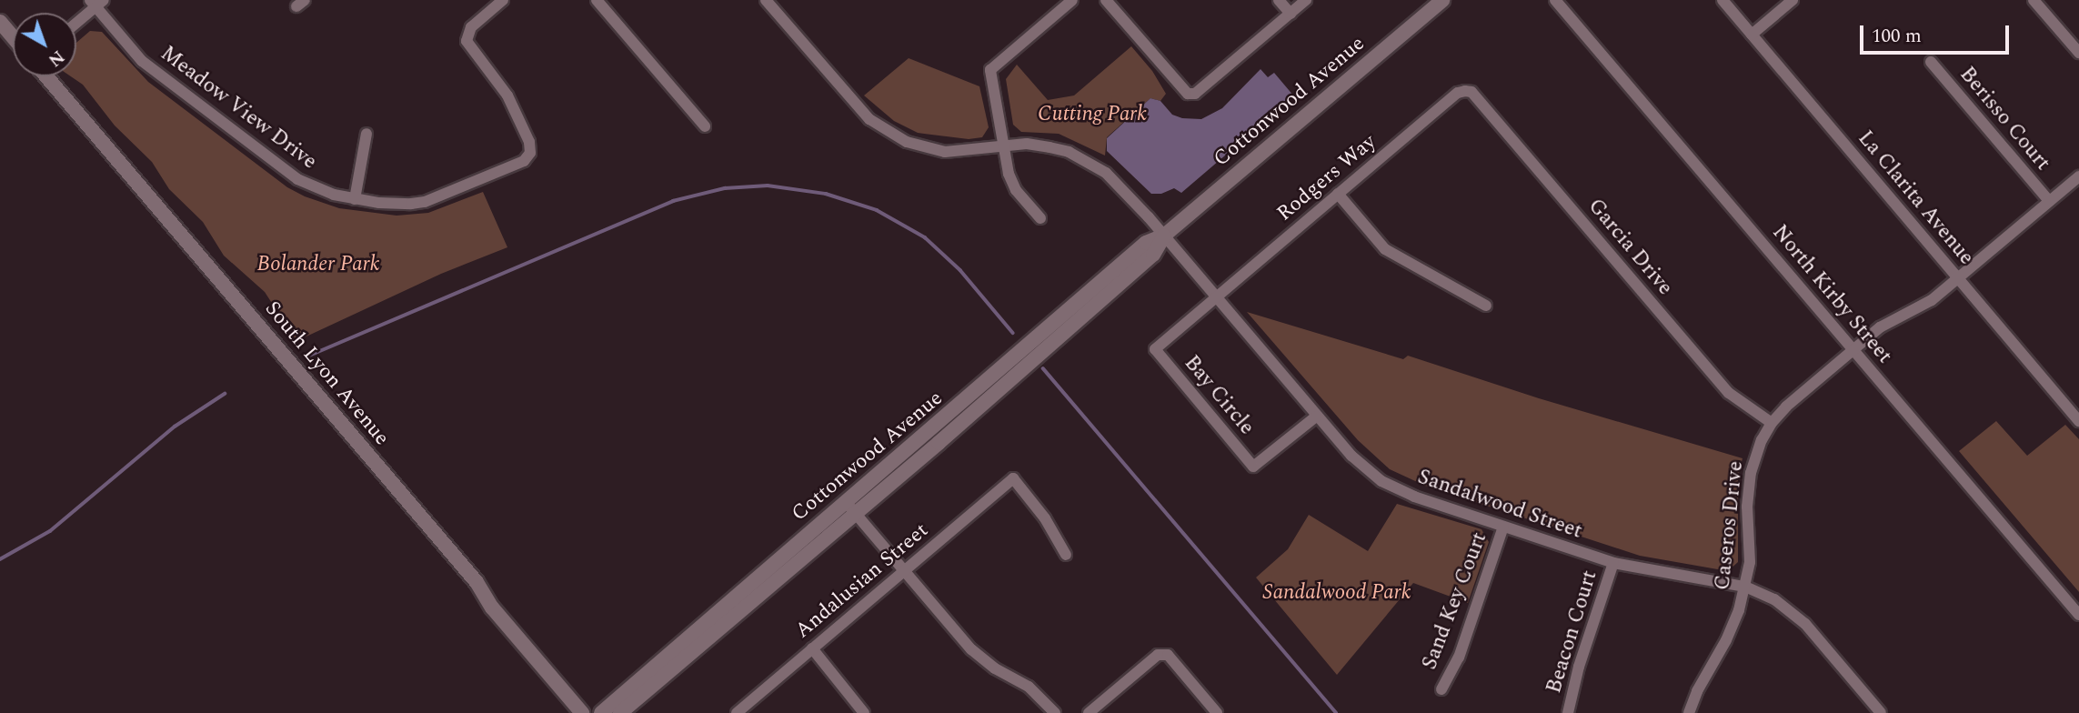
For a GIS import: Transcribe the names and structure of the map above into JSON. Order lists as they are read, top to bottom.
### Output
{
  "streets": {
    "main road": ["Cottonwood Avenue", "South Lyon Avenue"],
    "street": [
      "Meadow View Drive",
      "Berisso Court",
      "Rodgers Way",
      "La Clarita Avenue",
      "Garcia Drive",
      "North Kirby Street",
      "Bay Circle",
      "Sandalwood Street",
      "Caseros Drive",
      "Andalusian Street",
      "Sand Key Court",
      "Beacon Court"
    ]
  },
  "crossings": [
    ["Cottonwood Avenue", "Sandalwood Street"],
    ["Berisso Court", "Caseros Drive"],
    ["Rodgers Way", "Garcia Drive"],
    ["Rodgers Way", "Bay Circle"],
    ["Rodgers Way", "Sandalwood Street"],
    ["La Clarita Avenue", "Caseros Drive"],
    ["Garcia Drive", "Caseros Drive"],
    ["North Kirby Street", "Caseros Drive"],
    ["Bay Circle", "Sandalwood Street"],
    ["Sandalwood Street", "Caseros Drive"],
    ["Sandalwood Street", "Sand Key Court"],
    ["Sandalwood Street", "Beacon Court"]
  ],
  "parks": ["Cutting Park", "Bolander Park", "Sandalwood Park"],
  "scale_bar": "100 m",
  "north": "bottom right"
}
